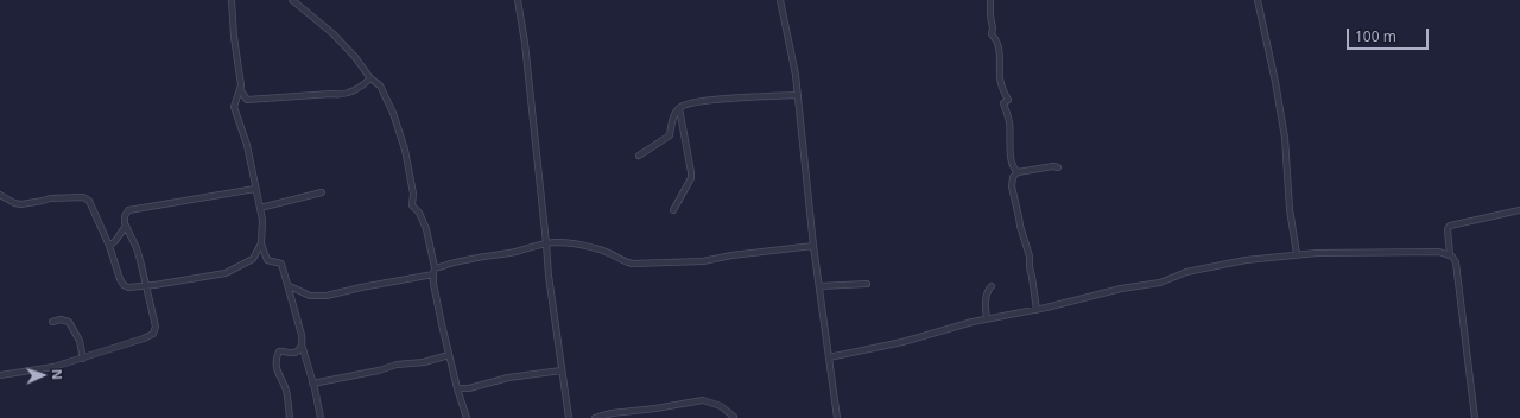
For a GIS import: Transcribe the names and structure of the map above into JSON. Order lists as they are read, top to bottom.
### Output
{
  "scale_bar": "100 m",
  "north": "right"
}
